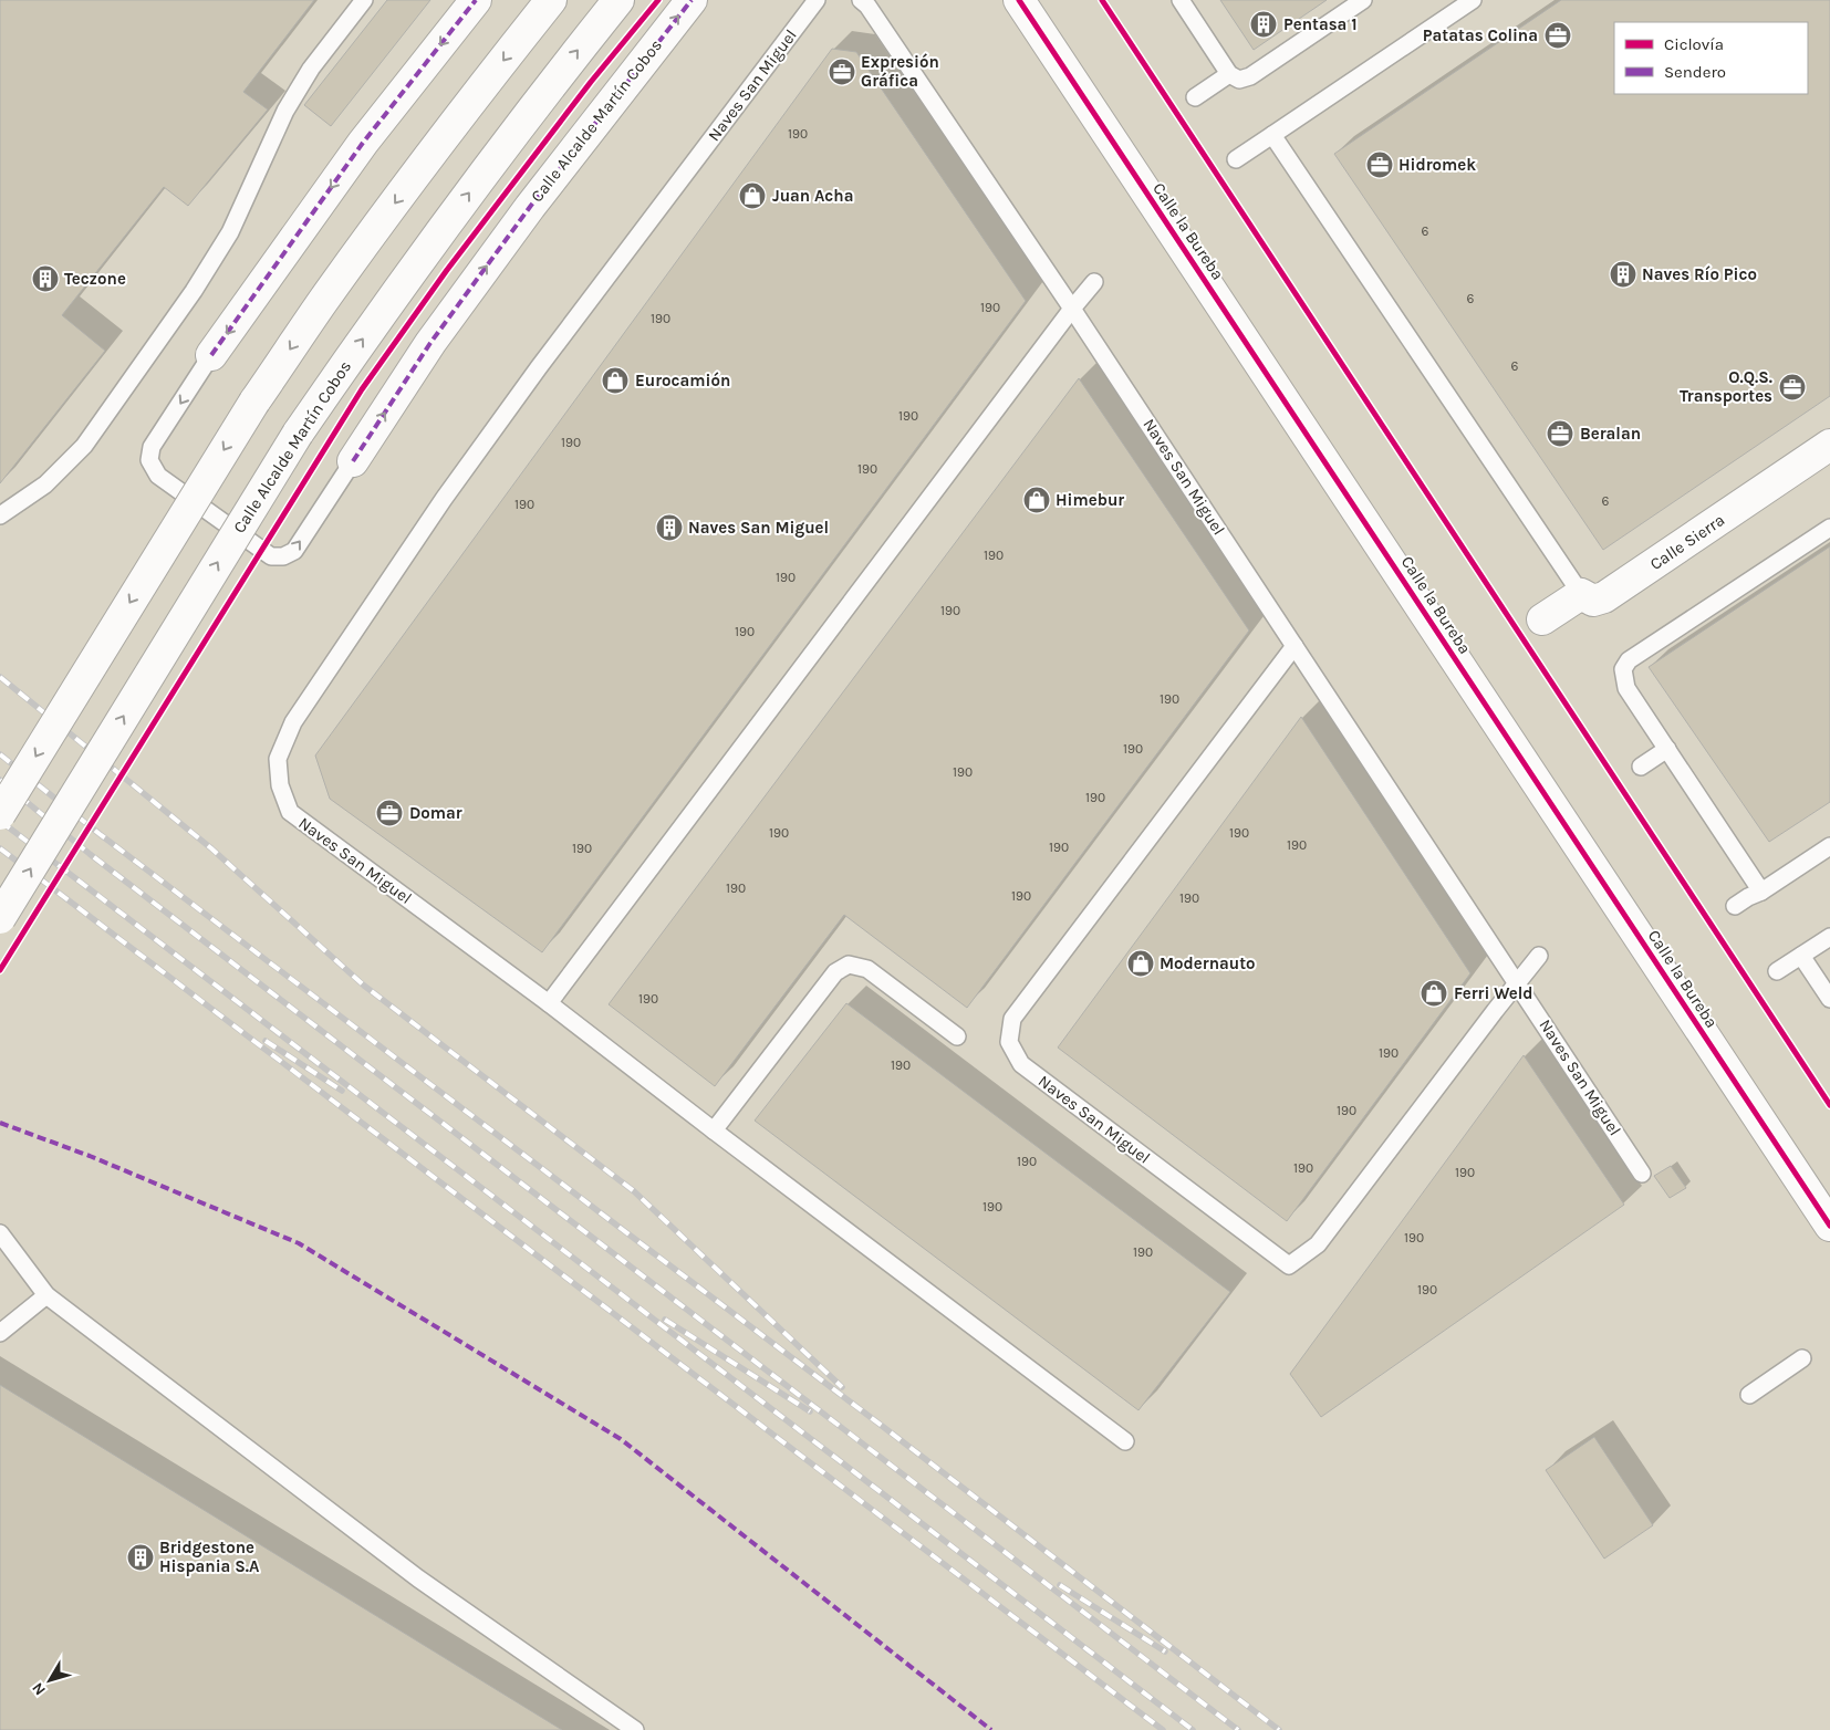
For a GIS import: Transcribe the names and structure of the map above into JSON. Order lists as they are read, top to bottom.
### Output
{
  "streets": {
    "street": ["Calle Alcalde Martín Cobos", "Calle la Bureba", "Calle Sierra"],
    "lane": ["Naves San Miguel"]
  },
  "places": {
    "building": [
      "Pentasa 1",
      "Naves Río Pico",
      "Teczone",
      "Naves San Miguel",
      "Bridgestone Hispania S.A"
    ],
    "office": [
      "Patatas Colina",
      "Expresión Gráfica",
      "Hidromek",
      "O.Q.S. Transportes",
      "Beralan",
      "Domar"
    ],
    "shop": [
      "Juan Acha",
      "Eurocamión",
      "Himebur",
      "Modernauto",
      "Ferri Weld"
    ]
  },
  "house_numbers": [
    "190",
    "6",
    "6",
    "190",
    "190",
    "6",
    "190",
    "190",
    "190",
    "6",
    "190",
    "190",
    "190",
    "190",
    "190",
    "190",
    "190",
    "190",
    "190",
    "190",
    "190",
    "190",
    "190",
    "190",
    "190",
    "190",
    "190",
    "190",
    "190",
    "190",
    "190",
    "190",
    "190",
    "190",
    "190",
    "190",
    "190",
    "190"
  ],
  "legend": ["Ciclovía", "Sendero"],
  "north": "bottom left"
}
